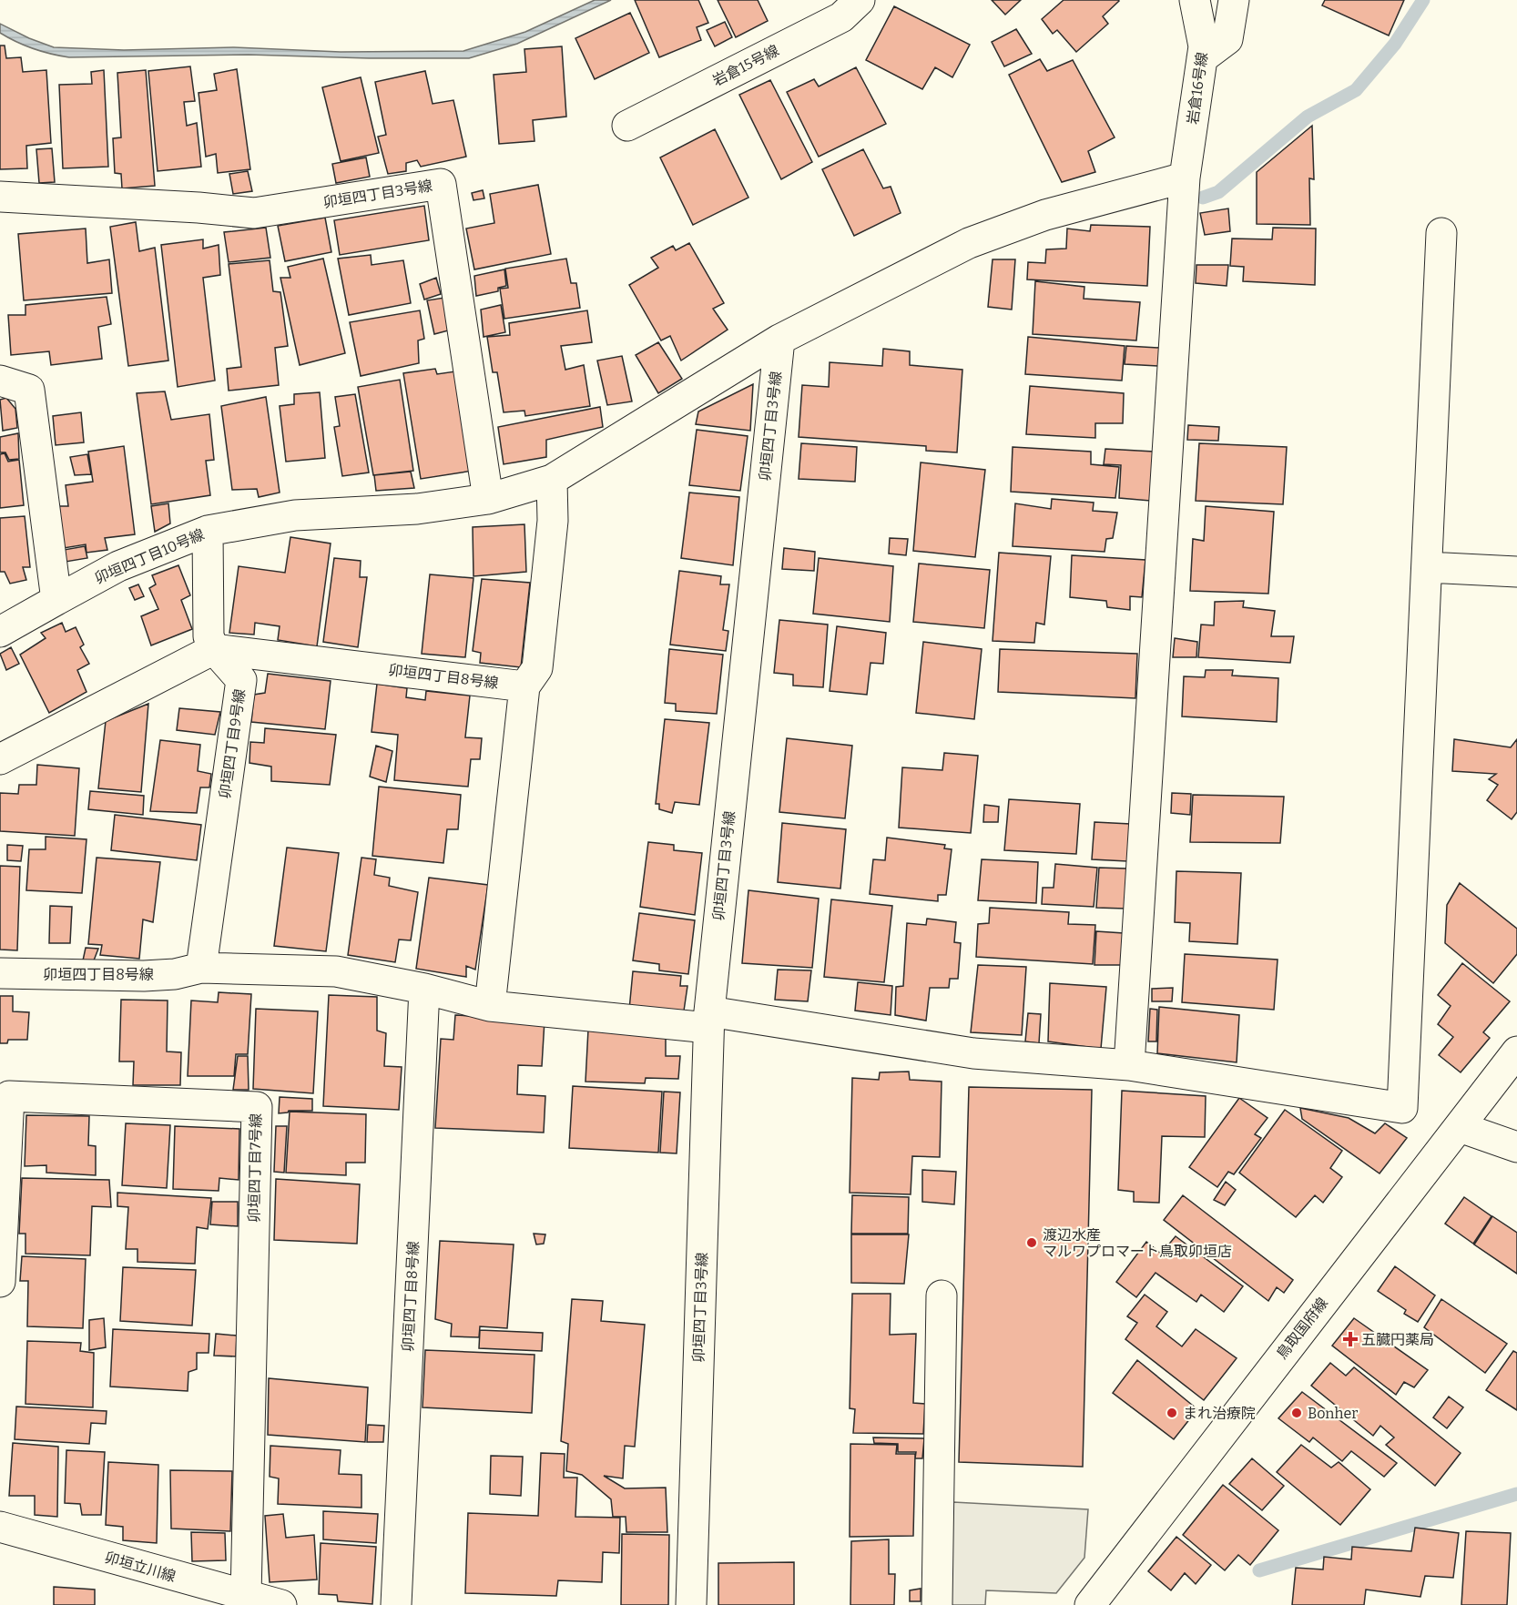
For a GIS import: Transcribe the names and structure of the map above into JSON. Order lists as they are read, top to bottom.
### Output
{
  "streets": {
    "street": [
      "岩倉15号線",
      "岩倉16号線",
      "卯垣四丁目3号線",
      "卯垣四丁目10号線",
      "卯垣四丁目8号線",
      "卯垣四丁目9号線",
      "卯垣四丁目7号線",
      "鳥取国府線",
      "卯垣立川線"
    ]
  },
  "crossings": [
    ["岩倉16号線", "卯垣四丁目8号線"],
    ["卯垣四丁目3号線", "卯垣四丁目10号線"],
    ["卯垣四丁目3号線", "卯垣四丁目8号線"],
    ["卯垣四丁目10号線", "卯垣四丁目9号線"],
    ["卯垣四丁目8号線", "卯垣四丁目9号線"],
    ["卯垣四丁目7号線", "卯垣立川線"]
  ],
  "places": {
    "other": ["渡辺水産 マルワプロマート鳥取卯垣店", "まれ治療院", "Bonher"],
    "health": ["五臓円薬局"]
  }
}
